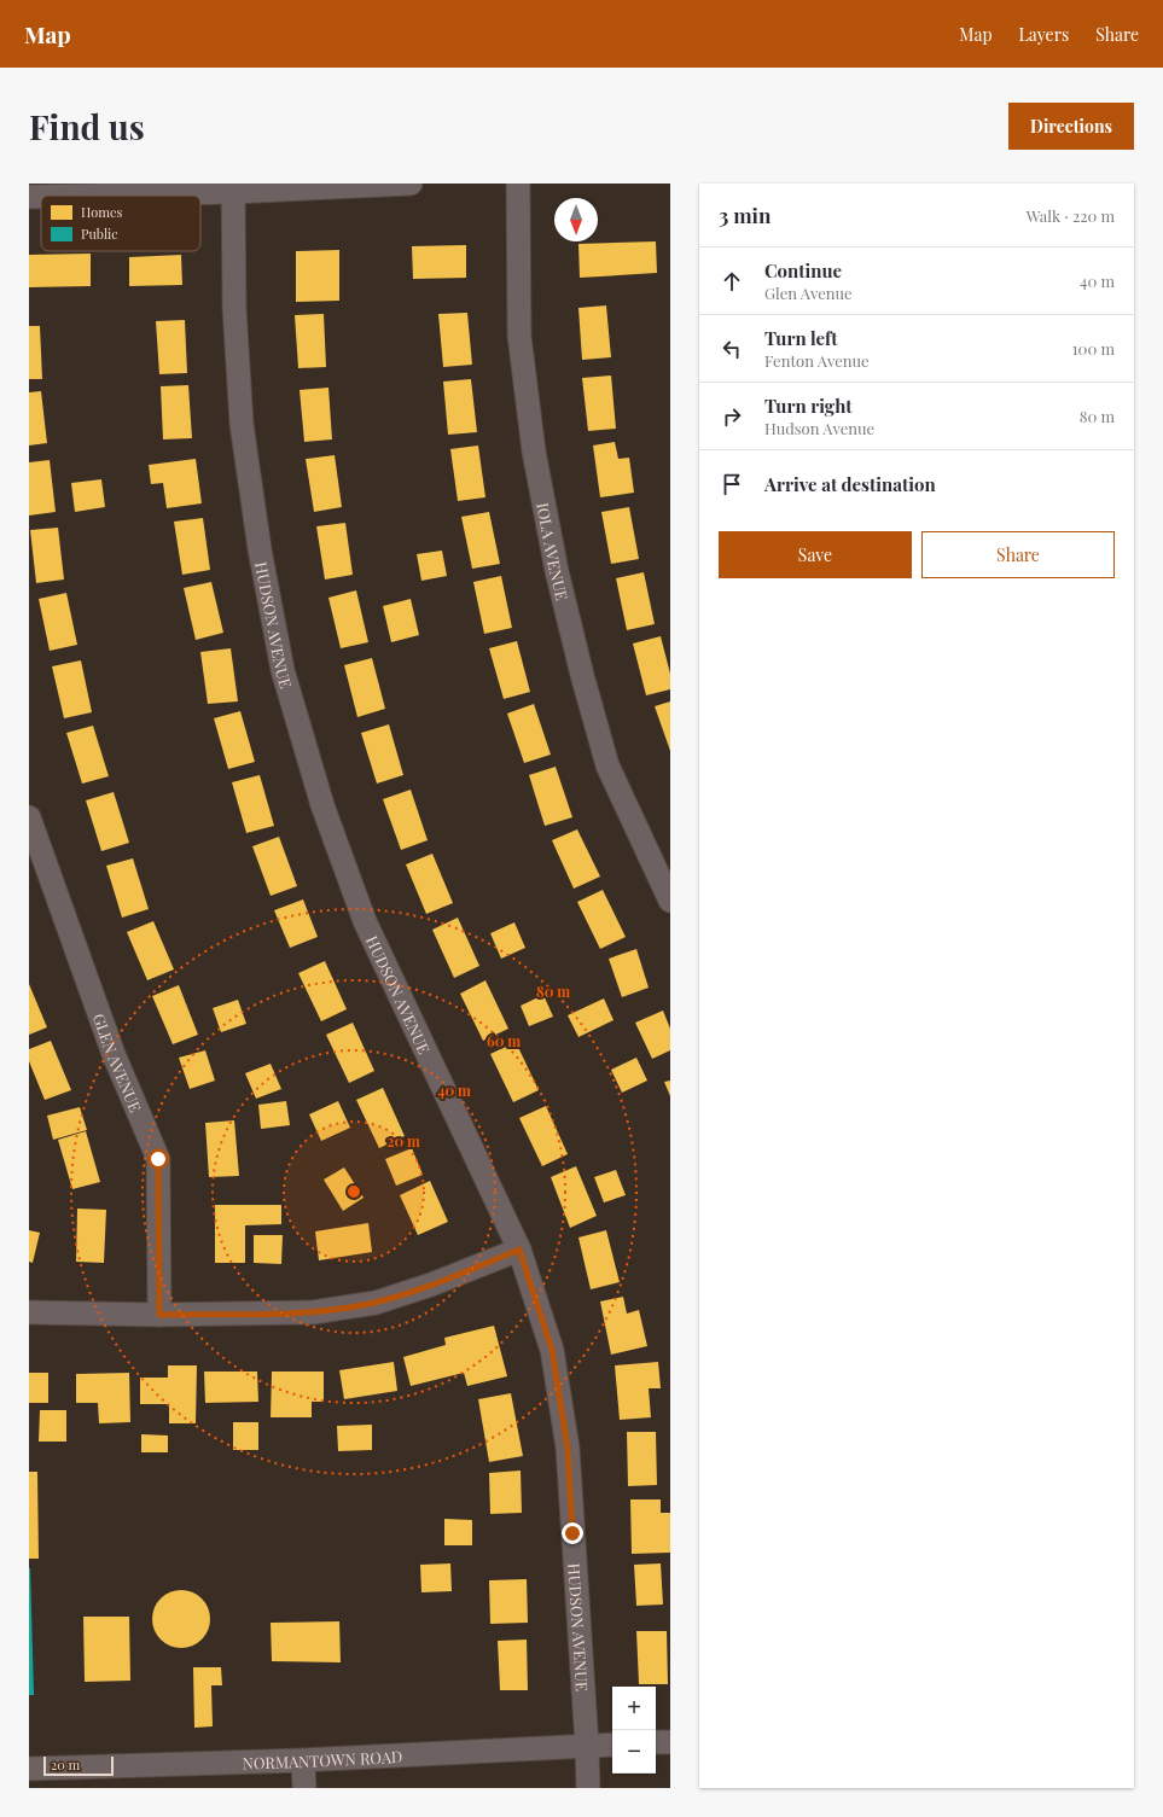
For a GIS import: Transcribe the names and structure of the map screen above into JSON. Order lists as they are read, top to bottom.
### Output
{
  "streets": {
    "street": [
      "IOLA AVENUE",
      "HUDSON AVENUE",
      "GLEN AVENUE",
      "NORMANTOWN ROAD"
    ]
  },
  "crossings": [
    ["HUDSON AVENUE", "NORMANTOWN ROAD"]
  ],
  "legend": ["Homes", "Public"],
  "scale_bar": "20 m",
  "north": "bottom",
  "page": {
    "header": "Map",
    "nav": ["Map", "Layers", "Share"],
    "buttons": [
      "Directions",
      ["Save", "Share"]
    ],
    "title": "Find us",
    "heading": ["3 min", "Walk · 220 m"],
    "list": [
      ["Continue", "Glen Avenue", "40 m"],
      ["Turn left", "Fenton Avenue", "100 m"],
      ["Turn right", "Hudson Avenue", "80 m"],
      "Arrive at destination"
    ],
    "map_buttons": ["+", "−"],
    "scale": "20 m"
  },
  "rings": [
    "80 m",
    "60 m",
    "40 m",
    "20 m"
  ]
}
